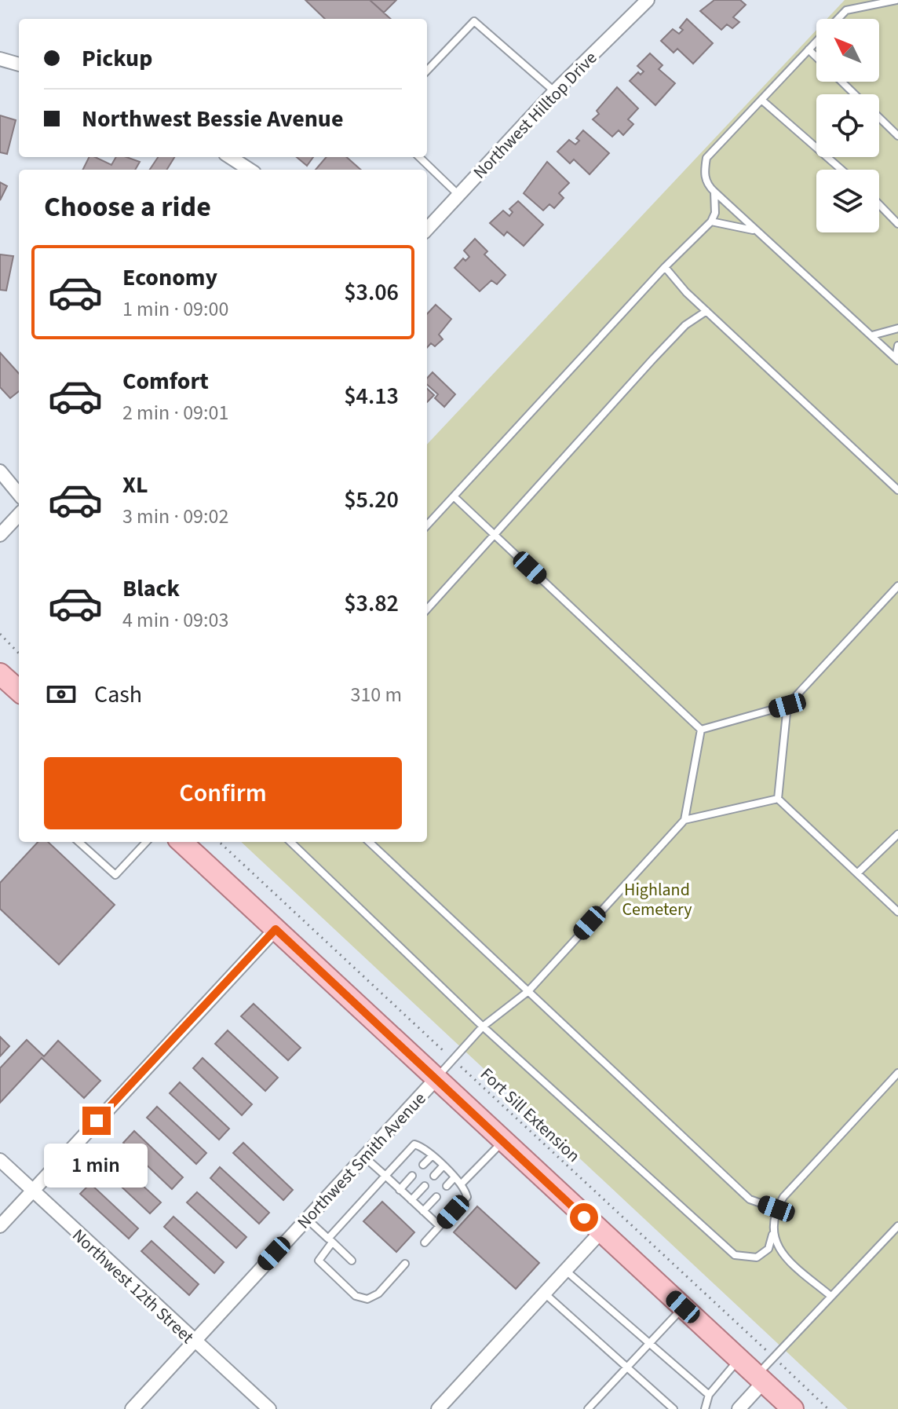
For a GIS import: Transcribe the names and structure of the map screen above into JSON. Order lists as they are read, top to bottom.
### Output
{
  "streets": {
    "street": ["Northwest Hilltop Drive", "Northwest Smith Avenue", "Northwest 12th Street"],
    "path": ["Fort Sill Extension"]
  },
  "crossings": [
    ["Northwest Smith Avenue", "Northwest 12th Street"]
  ],
  "parks": ["Highland Cemetery"],
  "north": "top left",
  "page": {
    "banner": ["Pickup", "Northwest Bessie Avenue"],
    "heading": "Choose a ride",
    "list": [
      {
        "name": "Economy",
        "note": "1 min · 09:00",
        "value": "$3.06"
      },
      {
        "name": "Comfort",
        "note": "2 min · 09:01",
        "value": "$4.13"
      },
      {
        "name": "XL",
        "note": "3 min · 09:02",
        "value": "$5.20"
      },
      {
        "name": "Black",
        "note": "4 min · 09:03",
        "value": "$3.82"
      }
    ],
    "pay": ["Cash", "310 m"],
    "buttons": "Confirm",
    "bubble": "1 min"
  }
}
